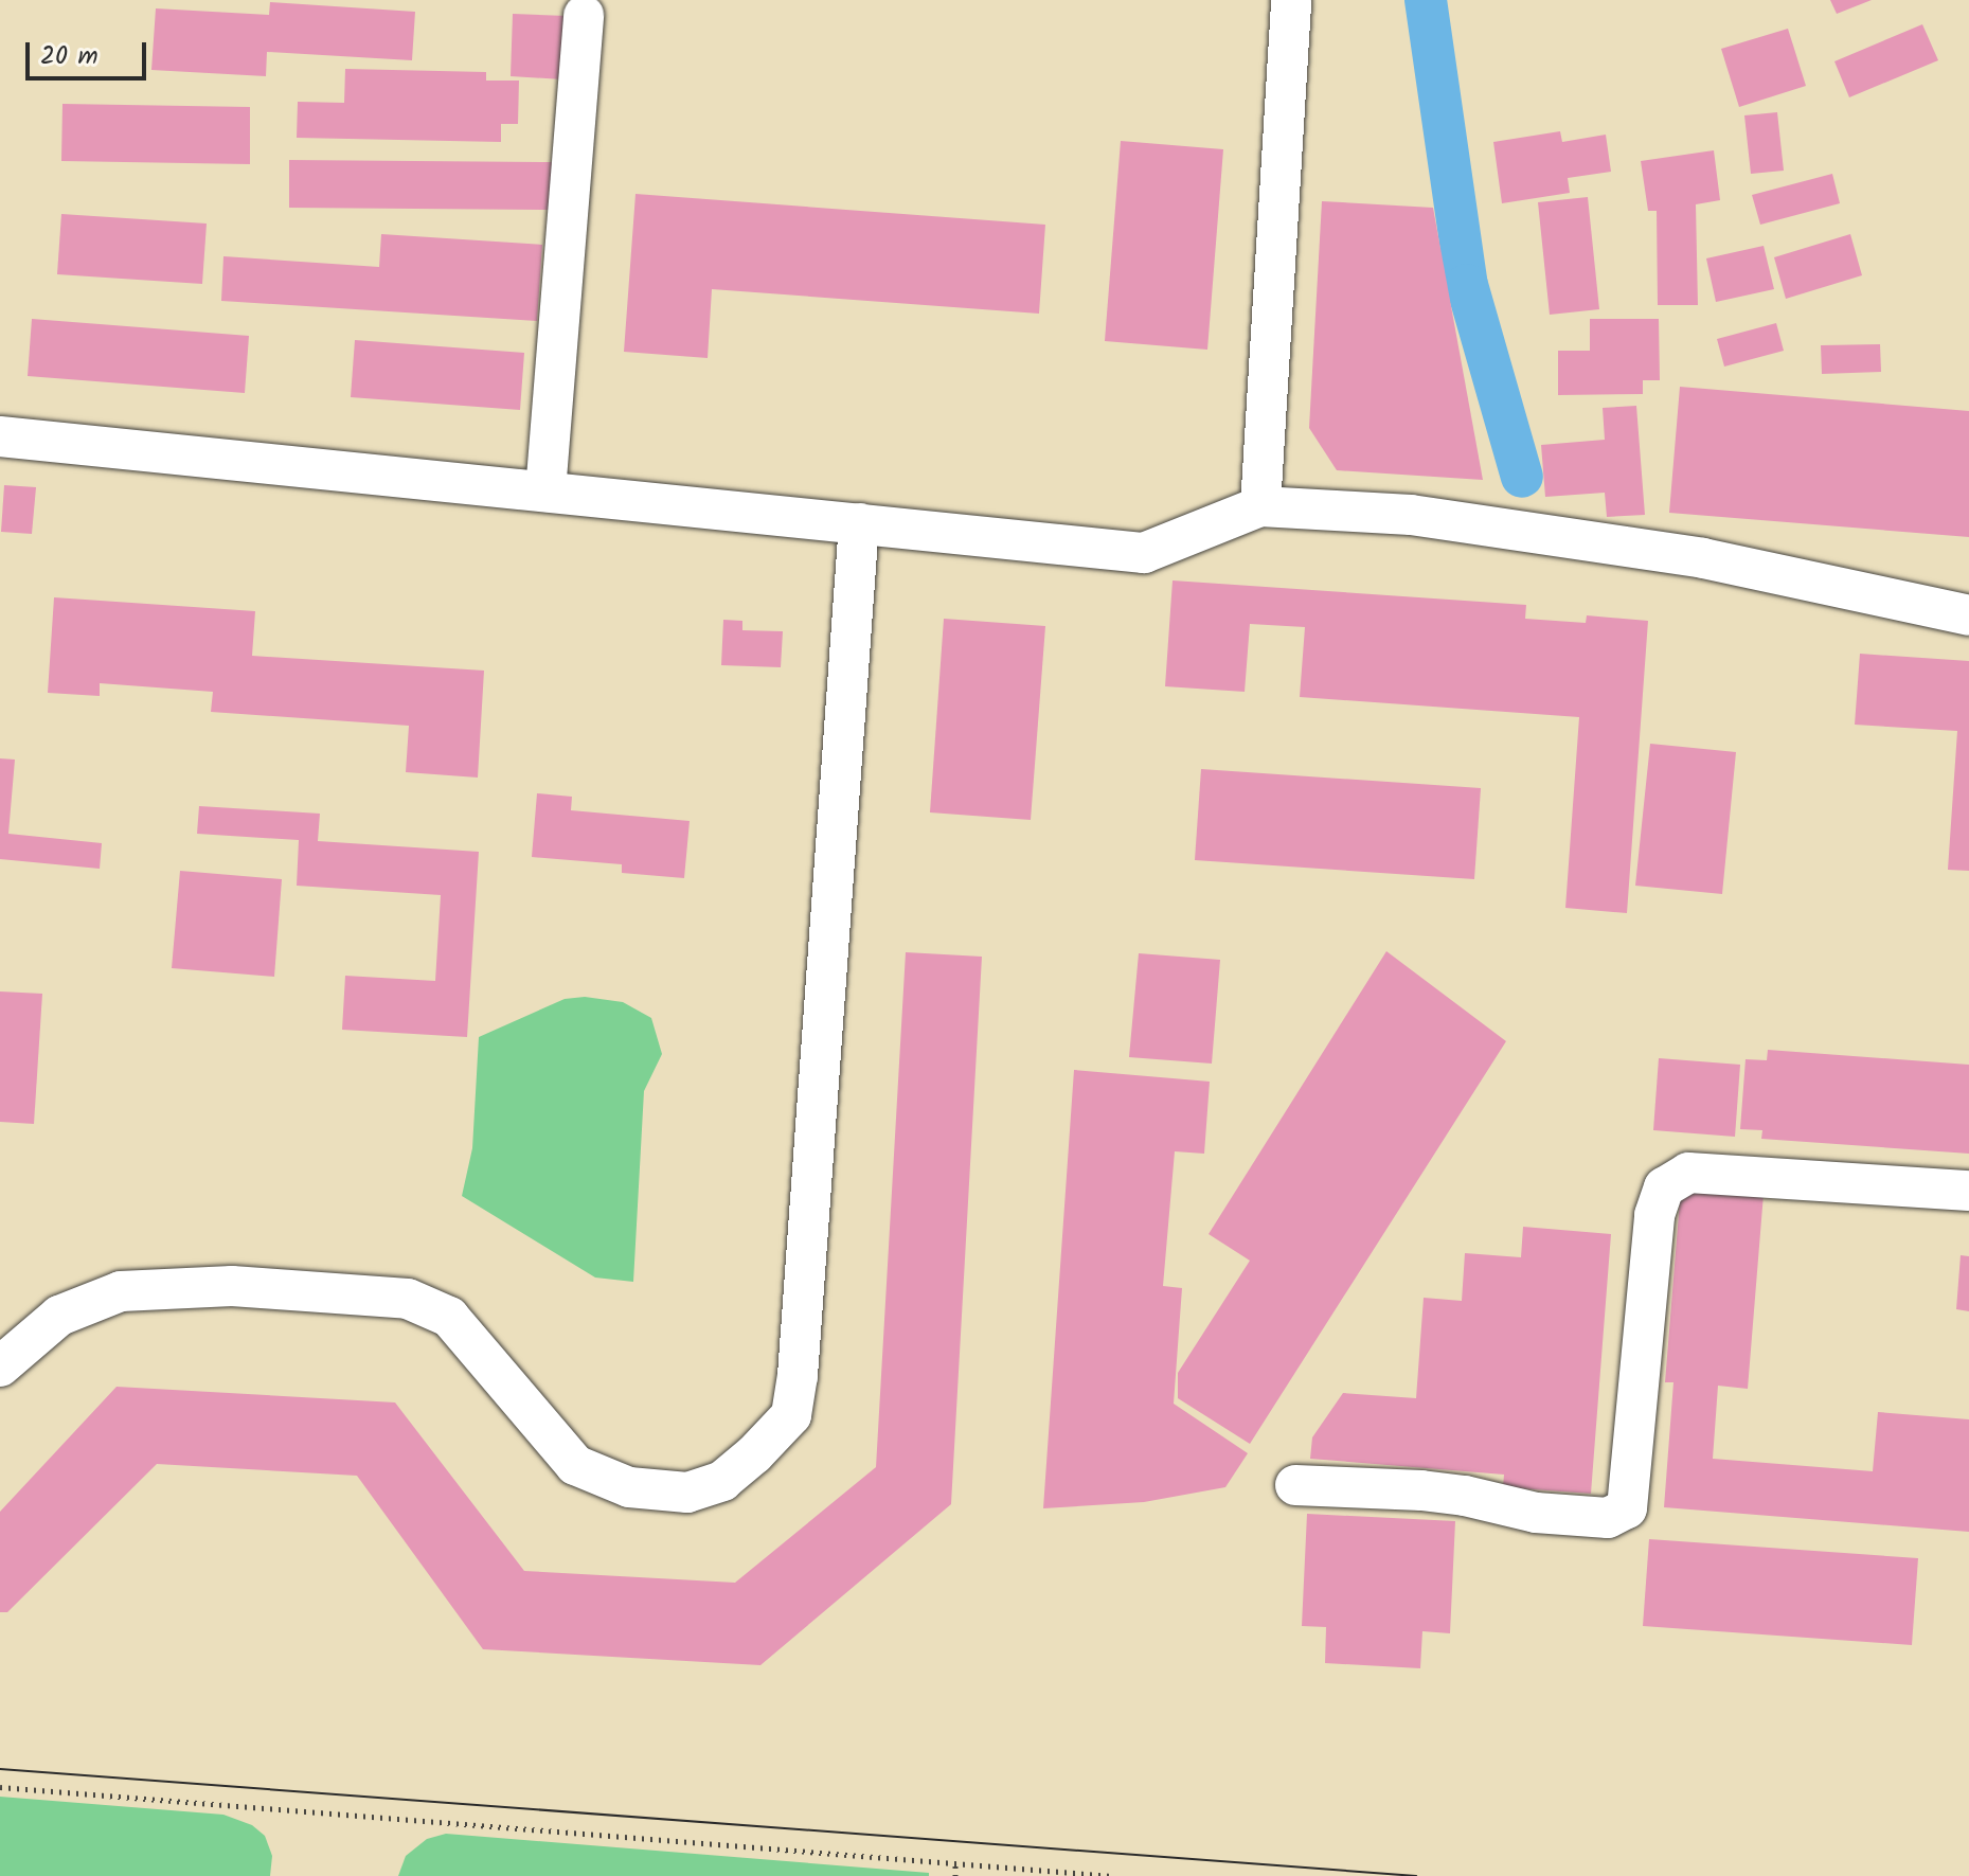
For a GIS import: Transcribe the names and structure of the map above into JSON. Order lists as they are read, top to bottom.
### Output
{
  "scale_bar": "20 m"
}
